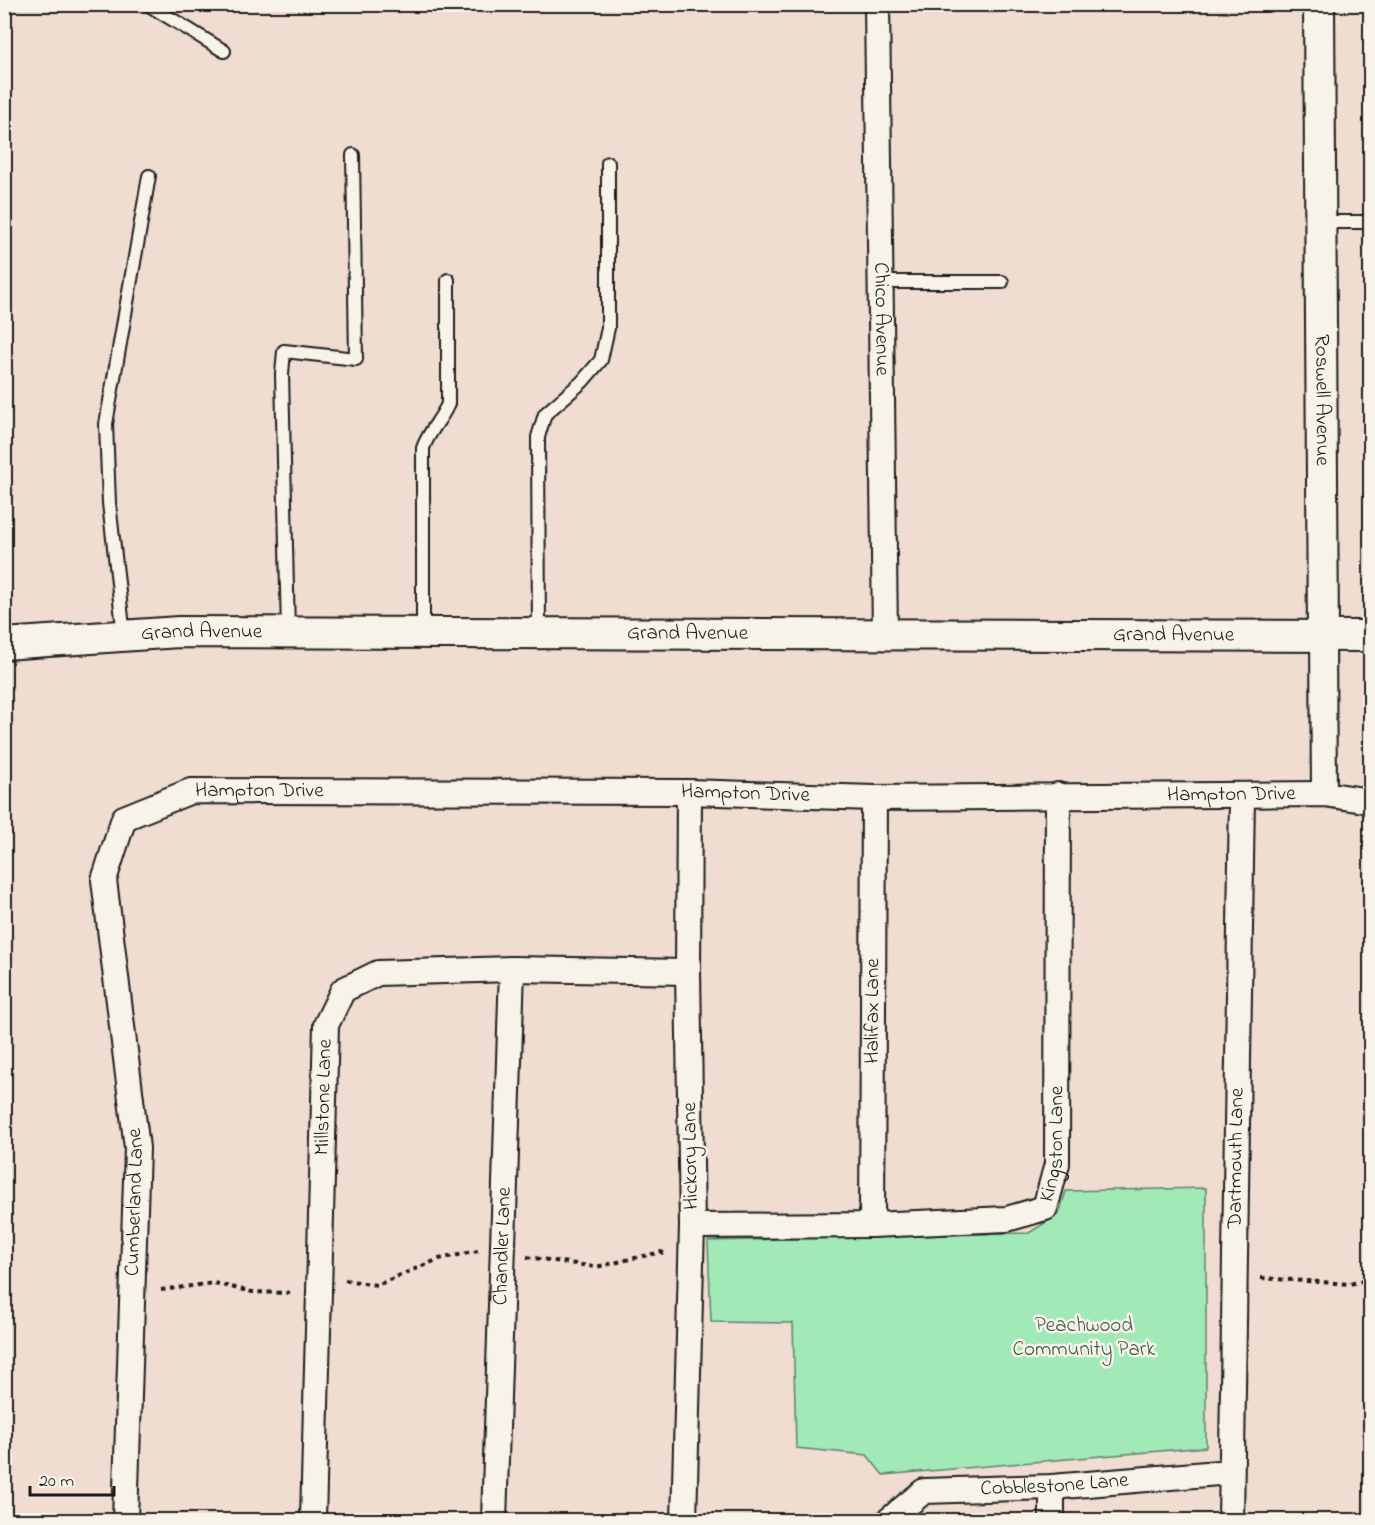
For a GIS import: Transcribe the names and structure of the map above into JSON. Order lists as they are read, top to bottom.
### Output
{
  "streets": {
    "street": [
      "Chico Avenue",
      "Roswell Avenue",
      "Grand Avenue",
      "Hampton Drive",
      "Halifax Lane",
      "Millstone Lane",
      "Kingston Lane",
      "Hickory Lane",
      "Dartmouth Lane",
      "Cumberland Lane",
      "Chandler Lane",
      "Cobblestone Lane"
    ]
  },
  "crossings": [
    ["Chico Avenue", "Grand Avenue"],
    ["Roswell Avenue", "Grand Avenue"],
    ["Roswell Avenue", "Hampton Drive"],
    ["Hampton Drive", "Halifax Lane"],
    ["Hampton Drive", "Kingston Lane"],
    ["Hampton Drive", "Hickory Lane"],
    ["Hampton Drive", "Dartmouth Lane"],
    ["Hampton Drive", "Cumberland Lane"],
    ["Halifax Lane", "Kingston Lane"],
    ["Millstone Lane", "Hickory Lane"],
    ["Millstone Lane", "Chandler Lane"],
    ["Kingston Lane", "Hickory Lane"],
    ["Dartmouth Lane", "Cobblestone Lane"]
  ],
  "parks": ["Peachwood Community Park"],
  "scale_bar": "20 m"
}
